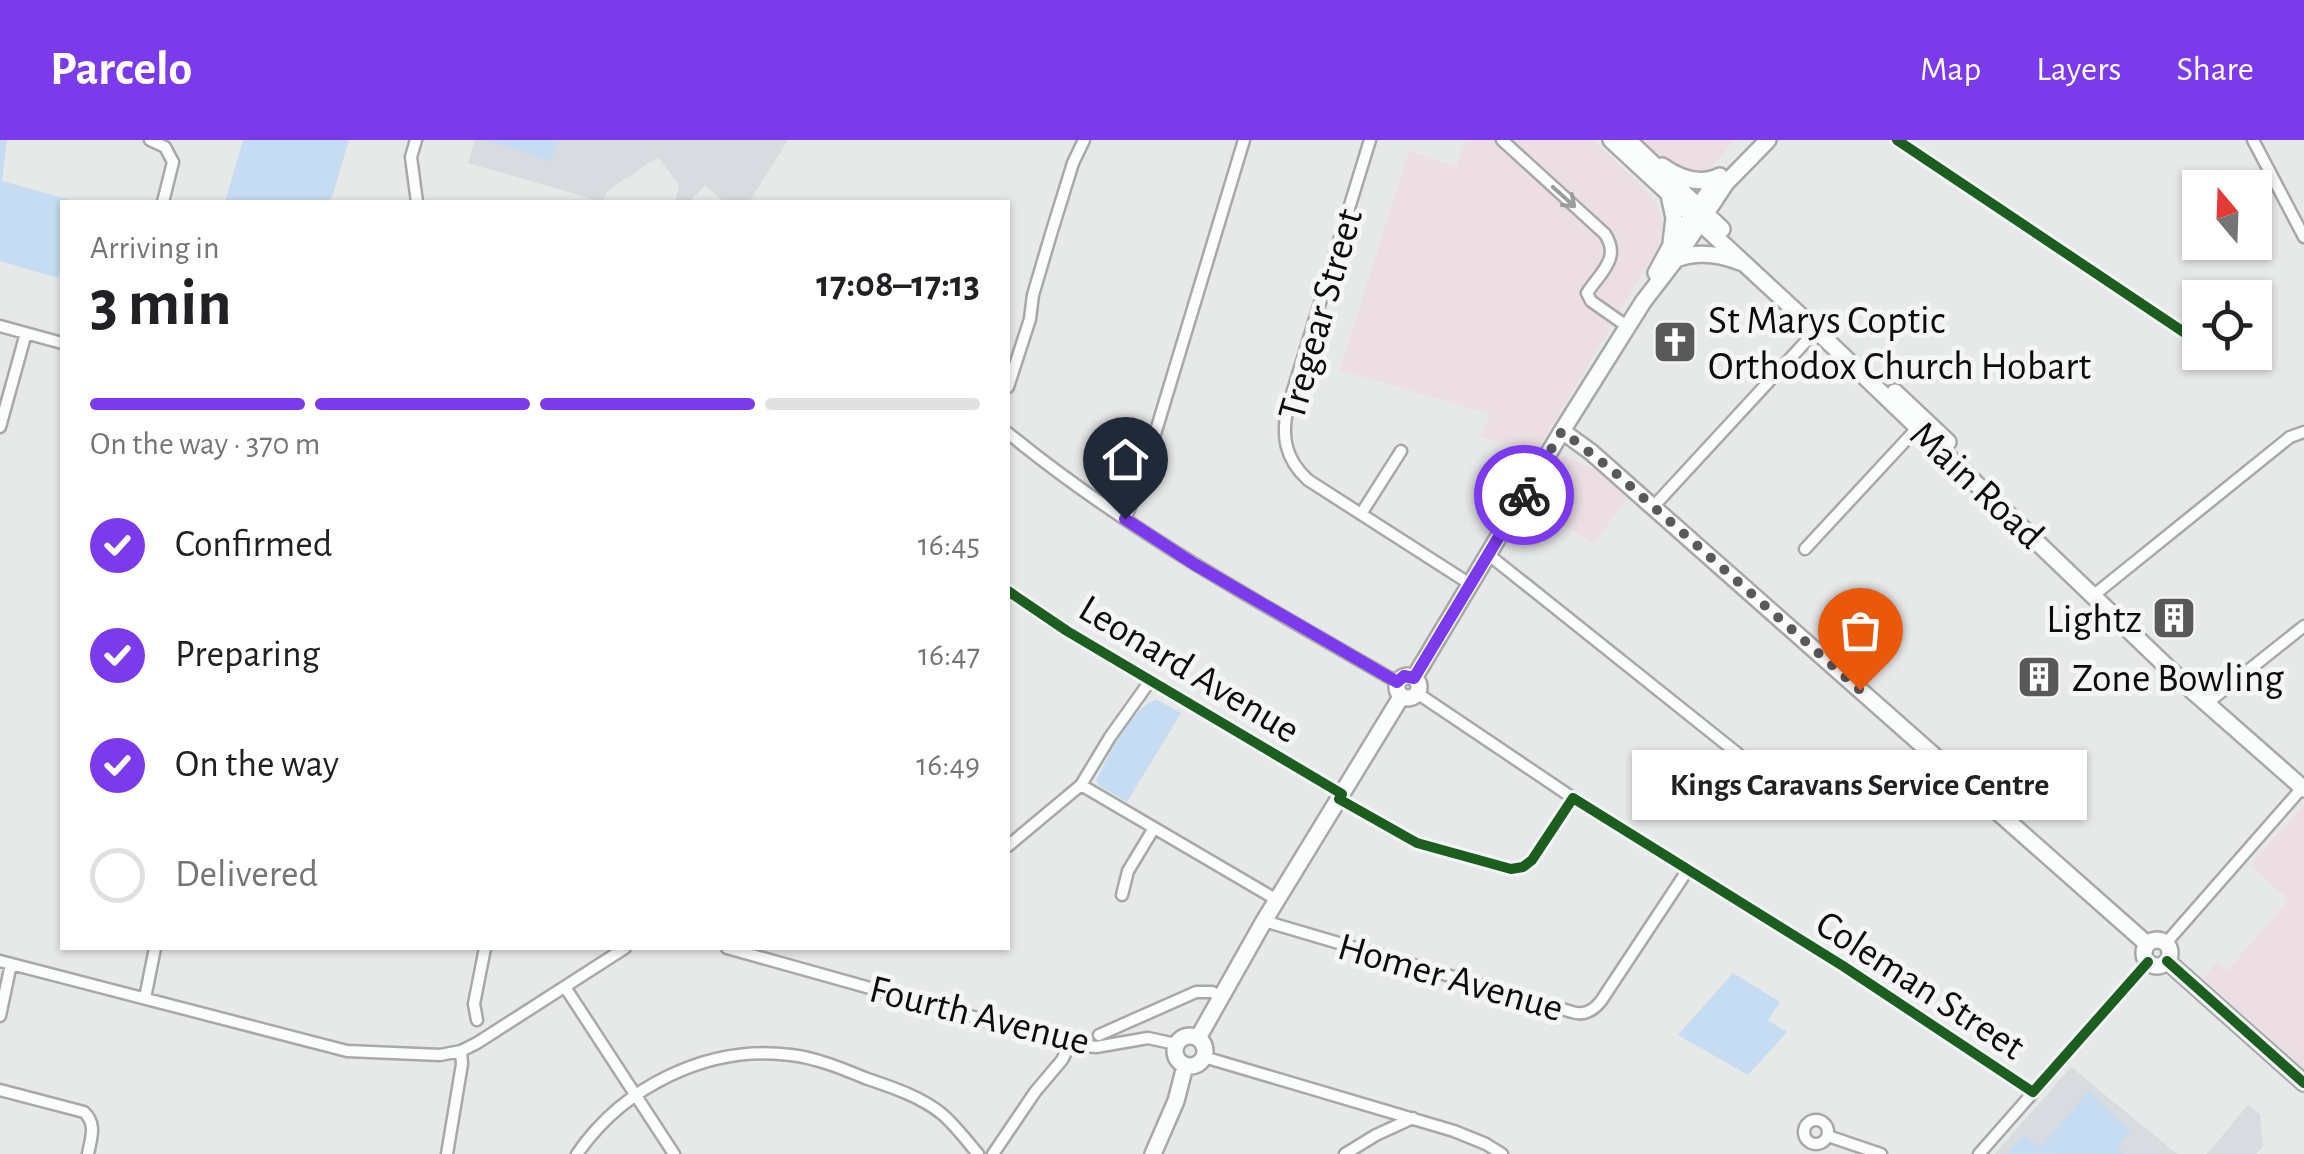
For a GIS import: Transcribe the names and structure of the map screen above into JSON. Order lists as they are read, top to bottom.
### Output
{
  "streets": {
    "street": [
      "Tregear Street",
      "Main Road",
      "Leonard Avenue",
      "Homer Avenue",
      "Coleman Street",
      "Fourth Avenue"
    ]
  },
  "crossings": [
    ["Leonard Avenue", "Coleman Street"],
    ["Homer Avenue", "Coleman Street"]
  ],
  "places": {
    "church": ["St Marys Coptic Orthodox Church Hobart"],
    "building": ["Lightz", "Zone Bowling"],
    "other": ["Kings Caravans Service Centre"]
  },
  "north": "top",
  "page": {
    "header": "Parcelo",
    "nav": ["Map", "Layers", "Share"],
    "heading": ["3 min", "Arriving in", "17:08–17:13"],
    "bar": "On the way · 370 m",
    "list": [
      ["Confirmed", "16:45"],
      ["Preparing", "16:47"],
      ["On the way", "16:49"],
      "Delivered"
    ],
    "bubble": "Kings Caravans Service Centre"
  }
}
